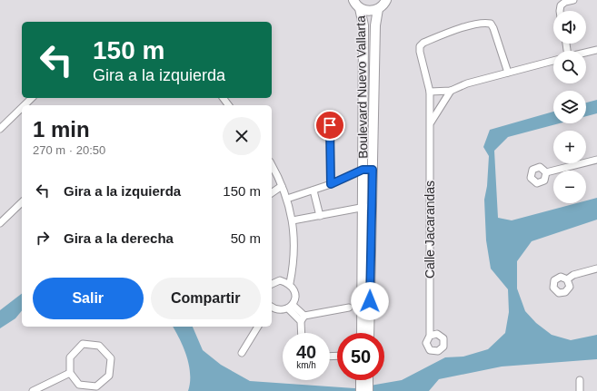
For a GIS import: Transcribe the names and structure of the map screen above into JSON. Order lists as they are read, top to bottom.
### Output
{
  "streets": {
    "main road": ["Boulevard Nuevo Vallarta"],
    "street": ["Calle Jacarandas"]
  },
  "page": {
    "map_buttons": ["+", "−"],
    "turn": ["150 m", "Gira a la izquierda"],
    "heading": ["1 min", "270 m · 20:50"],
    "list": [
      {
        "name": "Gira a la izquierda",
        "value": "150 m"
      },
      {
        "name": "Gira a la derecha",
        "value": "50 m"
      }
    ],
    "buttons": ["Salir", "Compartir"],
    "speed": "40 km/h",
    "limit": "50"
  }
}
